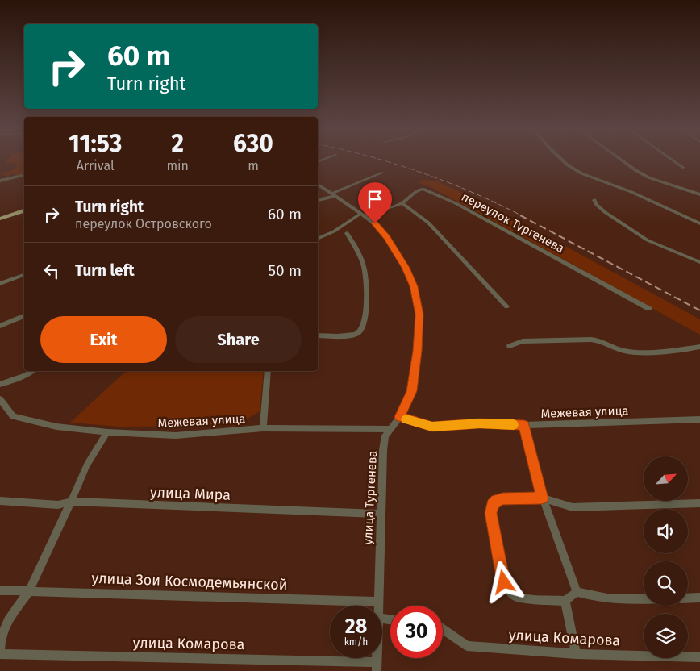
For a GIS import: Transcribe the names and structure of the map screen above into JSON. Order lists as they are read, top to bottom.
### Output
{
  "streets": {
    "street": [
      "переулок Тургенева",
      "Межевая улица",
      "улица Мира",
      "улица Тургенева",
      "улица Зои Космодемьянской",
      "улица Комарова"
    ]
  },
  "crossings": [
    ["переулок Тургенева", "улица Тургенева"],
    ["Межевая улица", "улица Тургенева"],
    ["улица Мира", "улица Тургенева"],
    ["улица Тургенева", "улица Зои Космодемьянской"]
  ],
  "north": "top right",
  "page": {
    "turn": ["60 m", "Turn right"],
    "eta": [
      "11:53",
      "Arrival",
      "2",
      "min",
      "630",
      "m"
    ],
    "list": [
      {
        "name": "Turn right",
        "note": "переулок Островского",
        "value": "60 m"
      },
      {
        "name": "Turn left",
        "value": "50 m"
      }
    ],
    "buttons": ["Exit", "Share"],
    "speed": "28 km/h",
    "limit": "30"
  }
}
